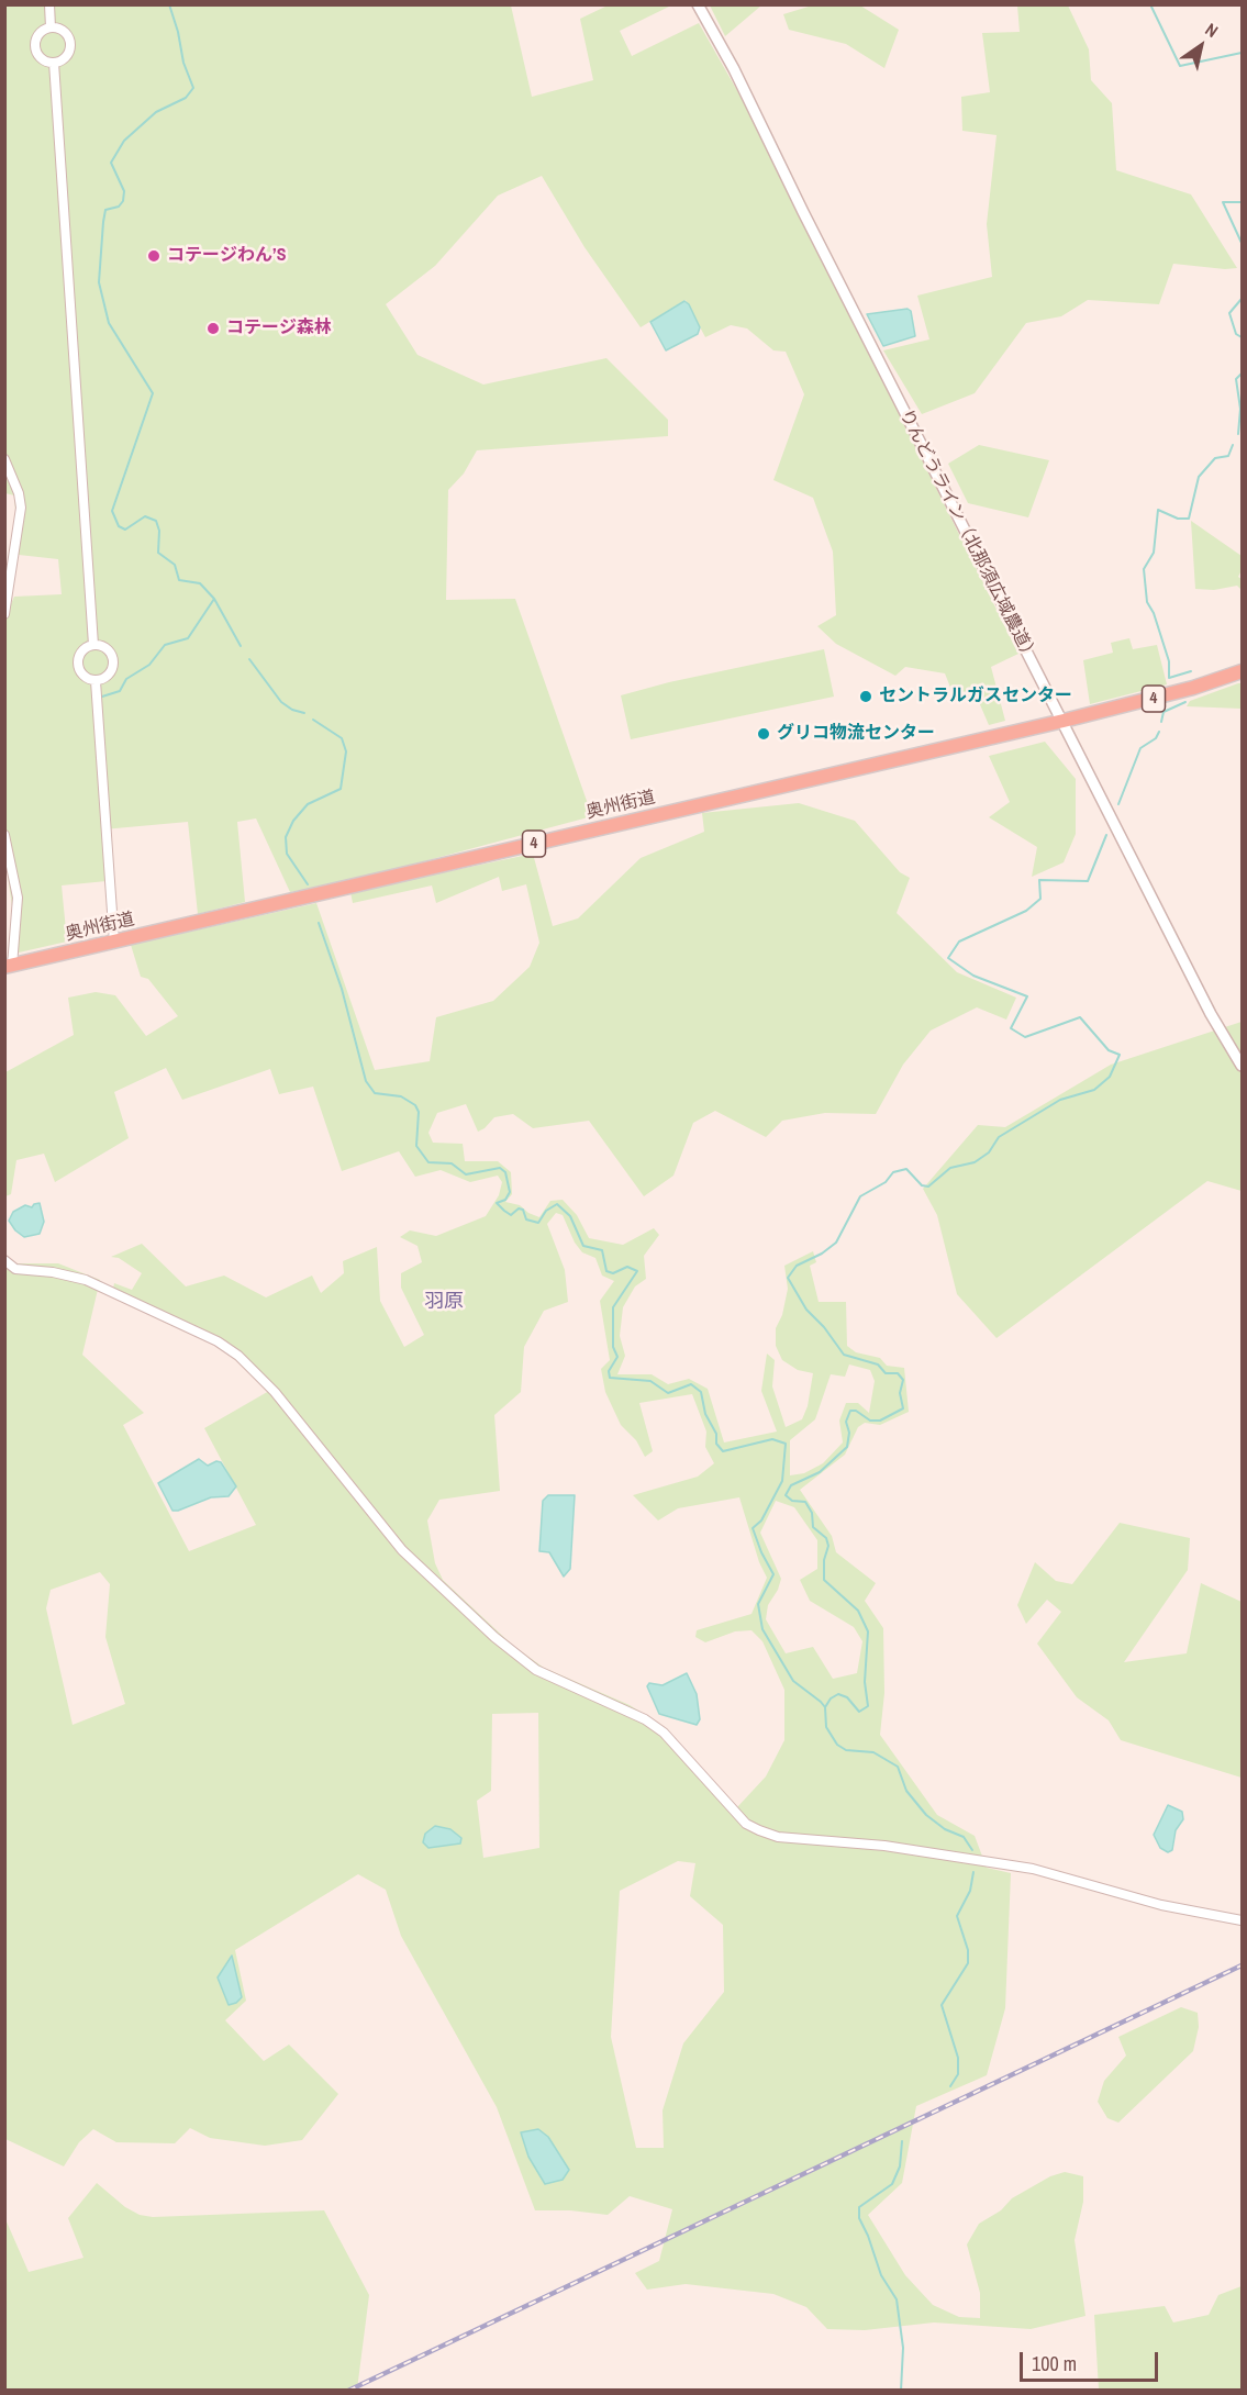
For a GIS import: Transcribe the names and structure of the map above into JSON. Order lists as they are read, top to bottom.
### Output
{
  "streets": {
    "highway": ["4", "奥州街道"],
    "street": ["りんどうライン（北那須広域農道）"]
  },
  "crossings": [
    ["りんどうライン（北那須広域農道）", "奥州街道"]
  ],
  "districts": ["羽原"],
  "places": [
    "コテージわん’S",
    "コテージ森林",
    "セントラルガスセンター",
    "グリコ物流センター"
  ],
  "scale_bar": "100 m",
  "north": "top right"
}
